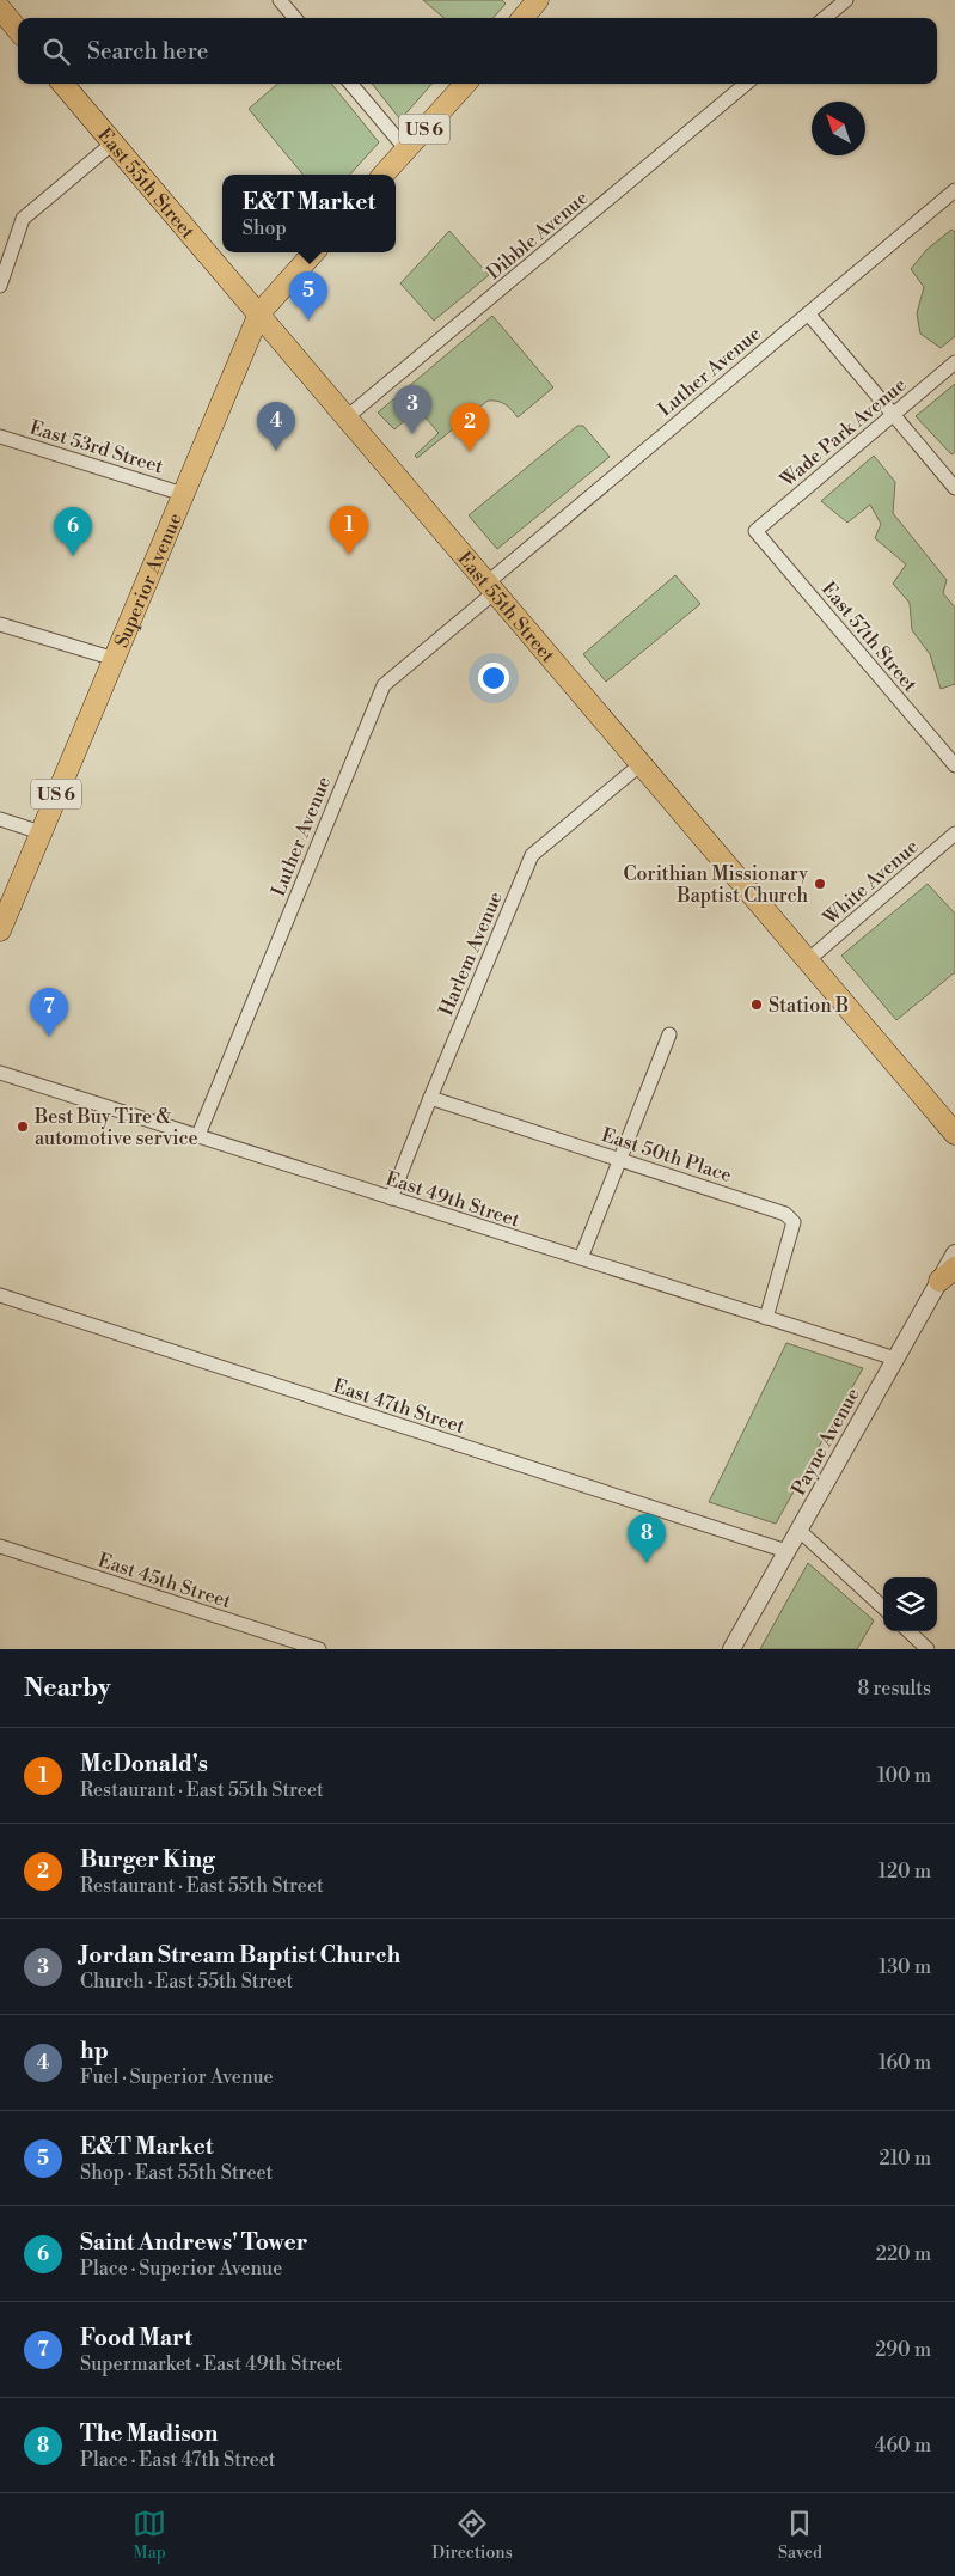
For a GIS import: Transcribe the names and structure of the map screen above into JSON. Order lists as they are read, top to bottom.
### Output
{
  "streets": {
    "main road": ["US 6", "East 55th Street", "Superior Avenue"],
    "street": [
      "Dibble Avenue",
      "Luther Avenue",
      "Wade Park Avenue",
      "East 53rd Street",
      "East 57th Street",
      "White Avenue",
      "Harlem Avenue",
      "East 50th Place",
      "East 49th Street",
      "East 47th Street",
      "Payne Avenue",
      "East 45th Street"
    ]
  },
  "crossings": [
    ["East 55th Street", "Dibble Avenue"],
    ["East 55th Street", "Luther Avenue"],
    ["East 55th Street", "Superior Avenue"],
    ["East 55th Street", "White Avenue"],
    ["East 55th Street", "Harlem Avenue"],
    ["Luther Avenue", "East 49th Street"],
    ["Wade Park Avenue", "East 57th Street"],
    ["East 53rd Street", "Superior Avenue"],
    ["Harlem Avenue", "East 50th Place"],
    ["Harlem Avenue", "East 49th Street"],
    ["East 50th Place", "East 49th Street"],
    ["East 49th Street", "Payne Avenue"],
    ["East 47th Street", "Payne Avenue"]
  ],
  "places": ["Corithian Missionary Baptist Church", "Station B", "Best Buy Tire & automotive service"],
  "north": "top left",
  "page": {
    "search": "Search here",
    "popup": ["E&T Market", "Shop"],
    "pins": [
      "5",
      "3",
      "4",
      "2",
      "1",
      "6",
      "7",
      "8"
    ],
    "heading": ["Nearby", "8 results"],
    "list": [
      {
        "mark": "1",
        "name": "McDonald's",
        "note": "Restaurant · East 55th Street",
        "value": "100 m"
      },
      {
        "mark": "2",
        "name": "Burger King",
        "note": "Restaurant · East 55th Street",
        "value": "120 m"
      },
      {
        "mark": "3",
        "name": "Jordan Stream Baptist Church",
        "note": "Church · East 55th Street",
        "value": "130 m"
      },
      {
        "mark": "4",
        "name": "hp",
        "note": "Fuel · Superior Avenue",
        "value": "160 m"
      },
      {
        "mark": "5",
        "name": "E&T Market",
        "note": "Shop · East 55th Street",
        "value": "210 m"
      },
      {
        "mark": "6",
        "name": "Saint Andrews' Tower",
        "note": "Place · Superior Avenue",
        "value": "220 m"
      },
      {
        "mark": "7",
        "name": "Food Mart",
        "note": "Supermarket · East 49th Street",
        "value": "290 m"
      },
      {
        "mark": "8",
        "name": "The Madison",
        "note": "Place · East 47th Street",
        "value": "460 m"
      }
    ],
    "nav": ["Map", "Directions", "Saved"]
  }
}
